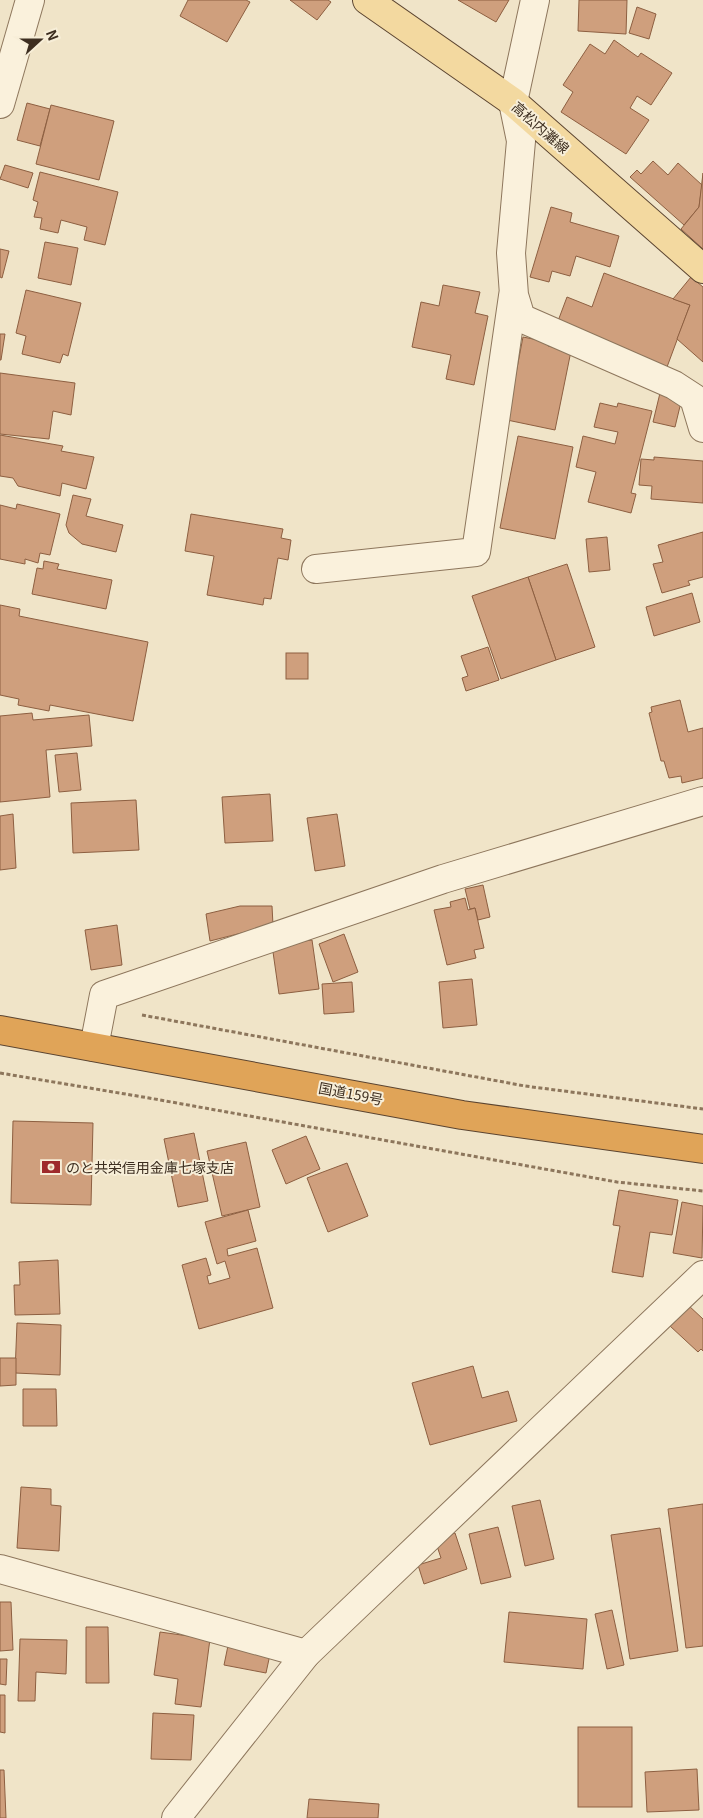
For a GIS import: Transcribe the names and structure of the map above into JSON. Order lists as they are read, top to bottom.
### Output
{
  "streets": {
    "highway": ["国道159号"],
    "main road": ["高松内灘線"]
  },
  "places": {
    "bank": ["のと共栄信用金庫七塚支店"]
  },
  "north": "right"
}
